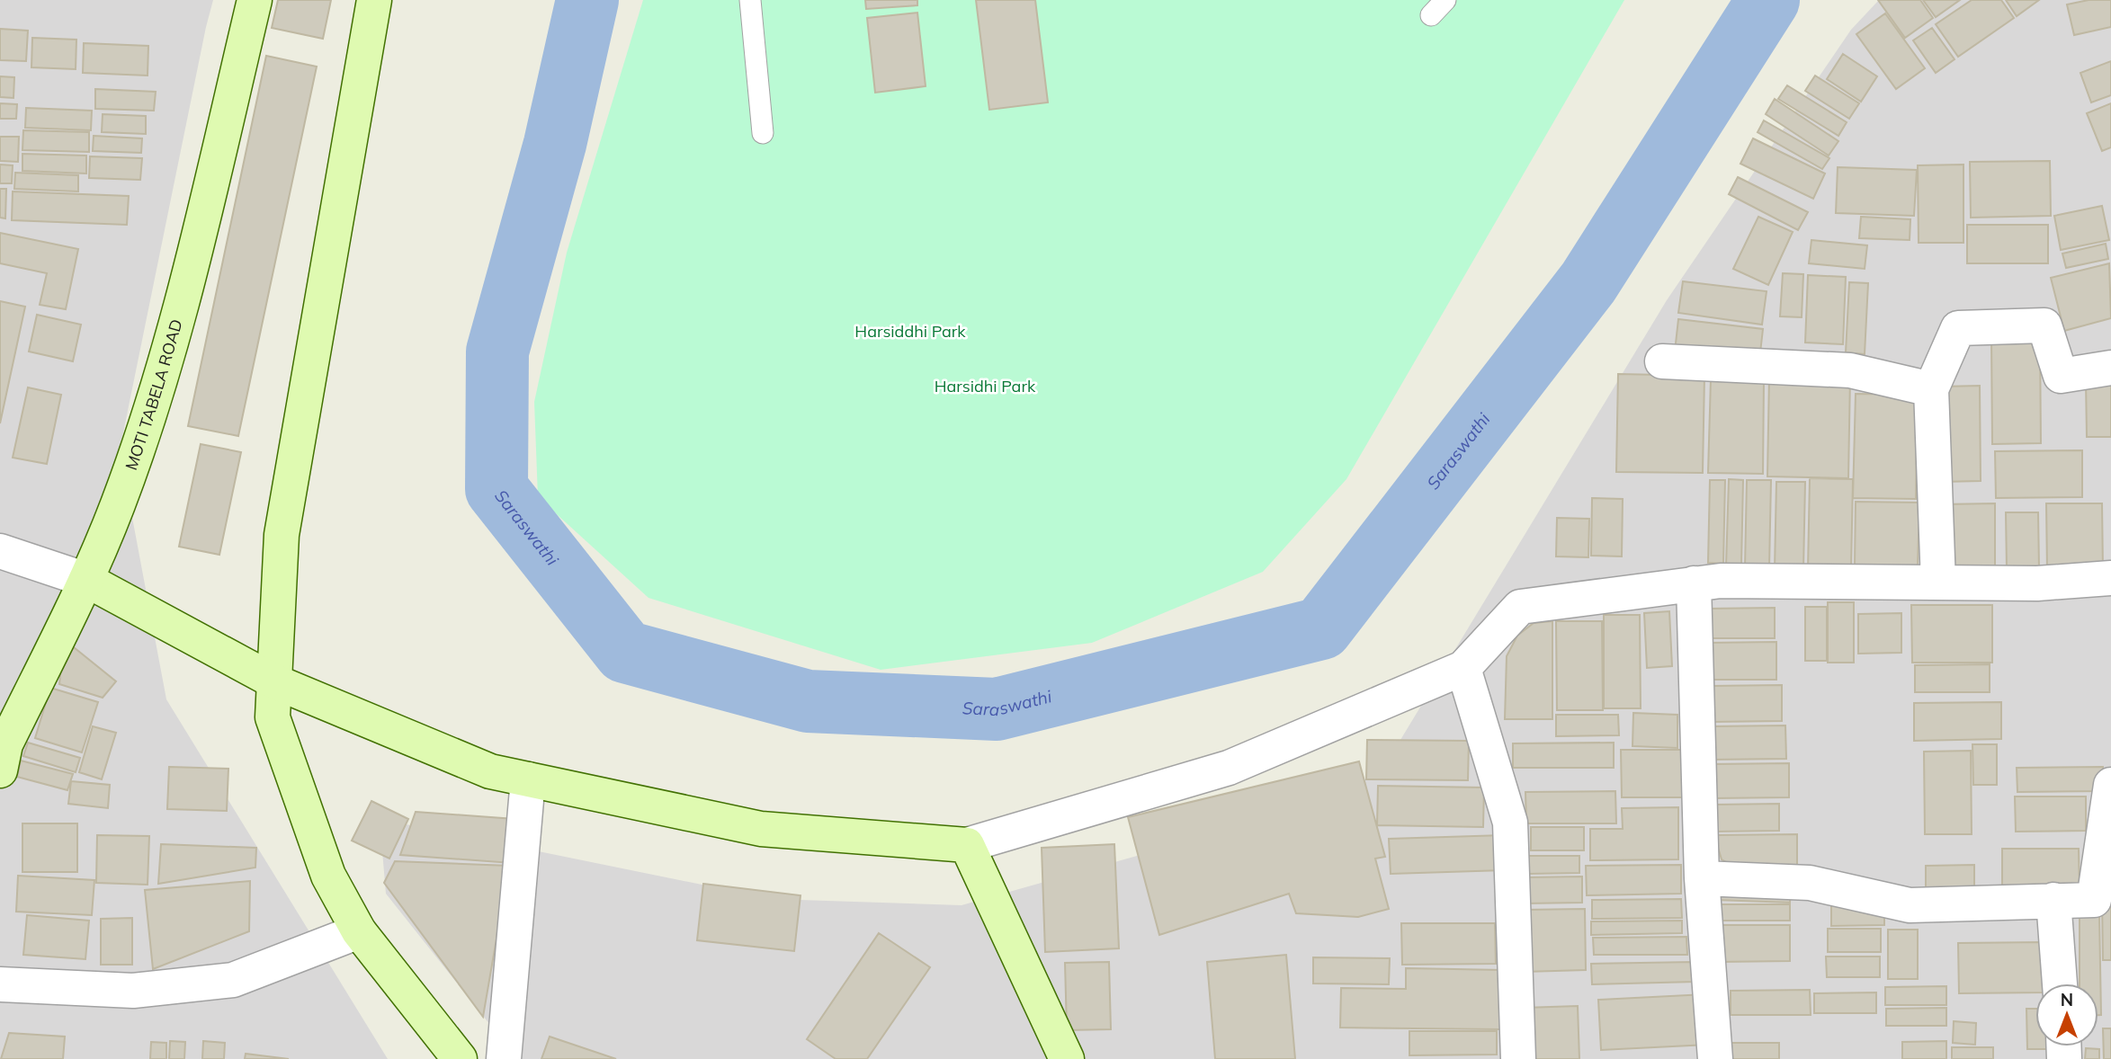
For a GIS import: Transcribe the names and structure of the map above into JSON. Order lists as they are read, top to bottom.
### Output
{
  "streets": {
    "main road": ["MOTI TABELA ROAD"]
  },
  "water": ["Saraswathi"],
  "parks": ["Harsiddhi Park", "Harsidhi Park"],
  "north": "top"
}
